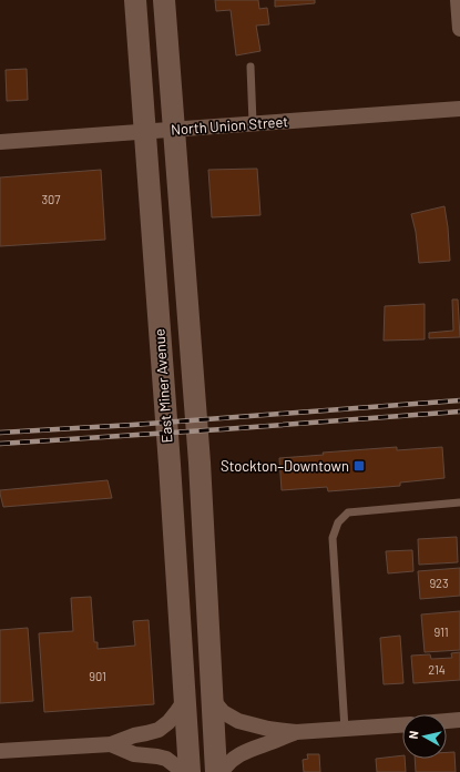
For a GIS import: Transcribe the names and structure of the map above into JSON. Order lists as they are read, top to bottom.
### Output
{
  "streets": {
    "main road": ["East Miner Avenue"],
    "street": ["North Union Street"]
  },
  "places": {
    "transit": ["Stockton–Downtown"]
  },
  "house_numbers": [
    "307",
    "923",
    "911",
    "214",
    "901"
  ],
  "north": "left"
}
